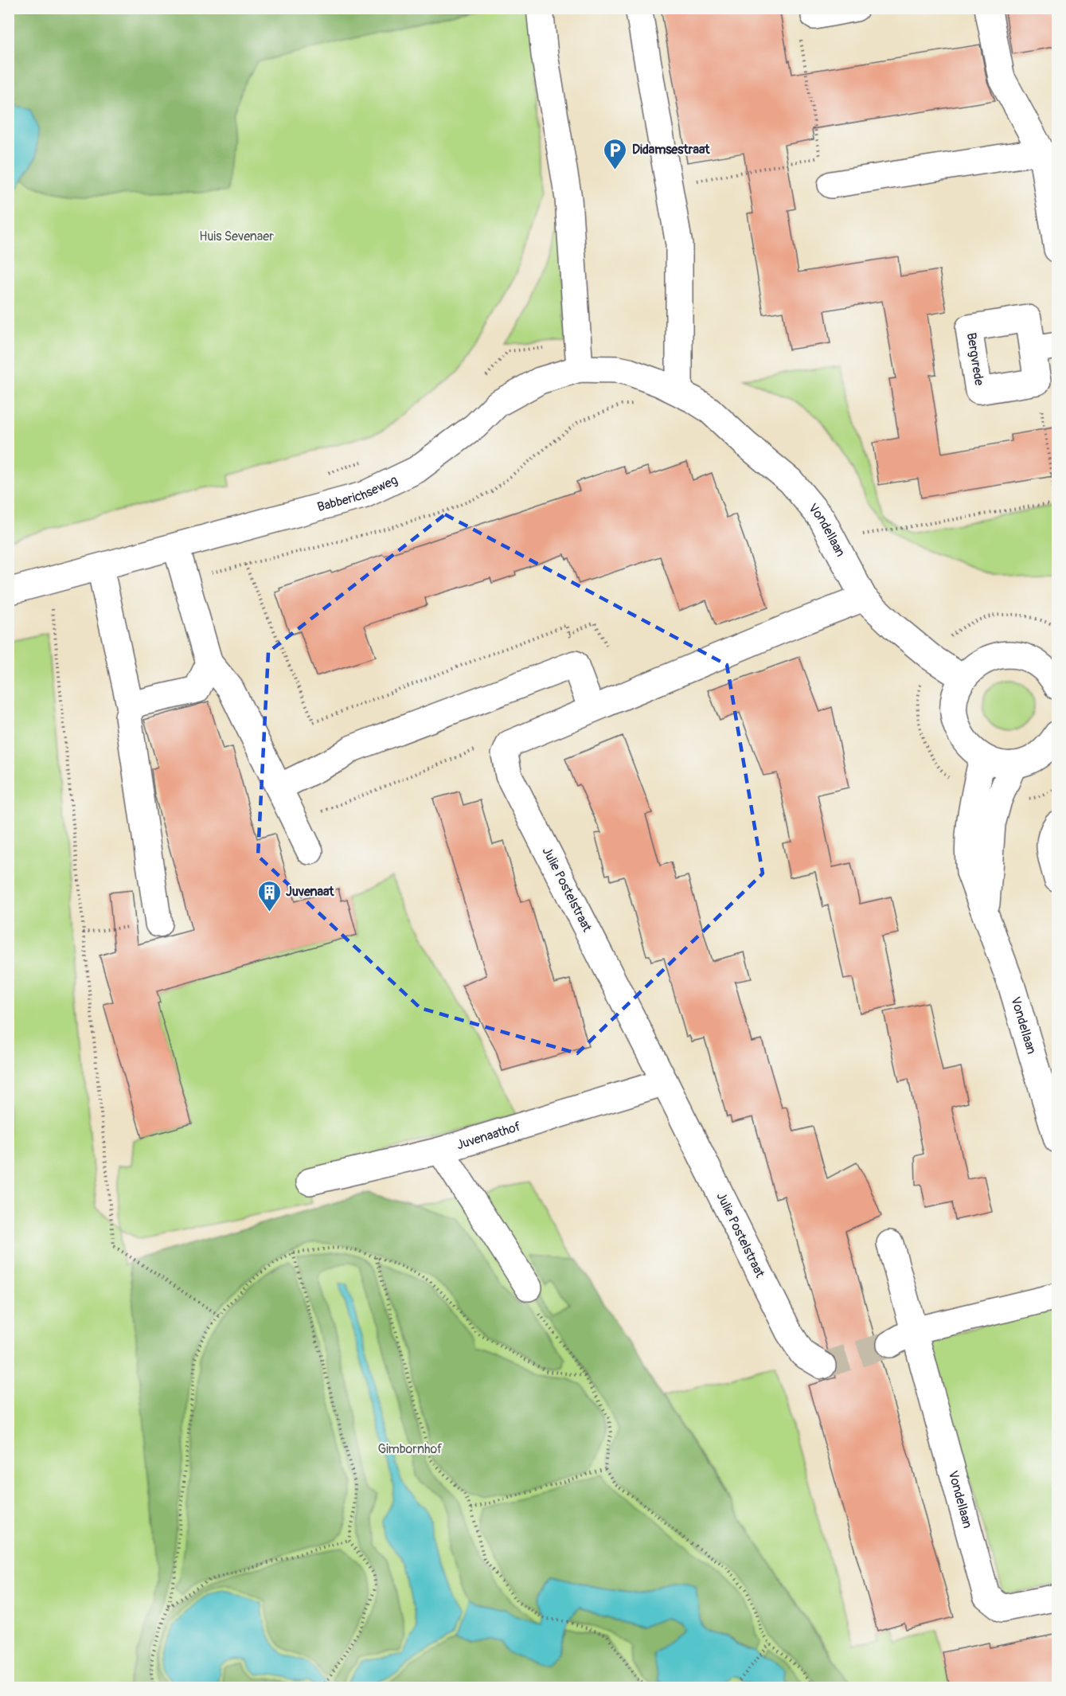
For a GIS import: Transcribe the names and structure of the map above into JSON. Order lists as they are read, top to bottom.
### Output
{
  "streets": {
    "street": [
      "Bergvrede",
      "Babberichseweg",
      "Vondellaan",
      "Julie Postelstraat",
      "Juvenaathof"
    ]
  },
  "crossings": [
    ["Babberichseweg", "Vondellaan"],
    ["Julie Postelstraat", "Juvenaathof"]
  ],
  "parks": ["Huis Sevenaer", "Gimbornhof"],
  "places": {
    "parking": ["Didamsestraat"],
    "building": ["Juvenaat"]
  }
}
